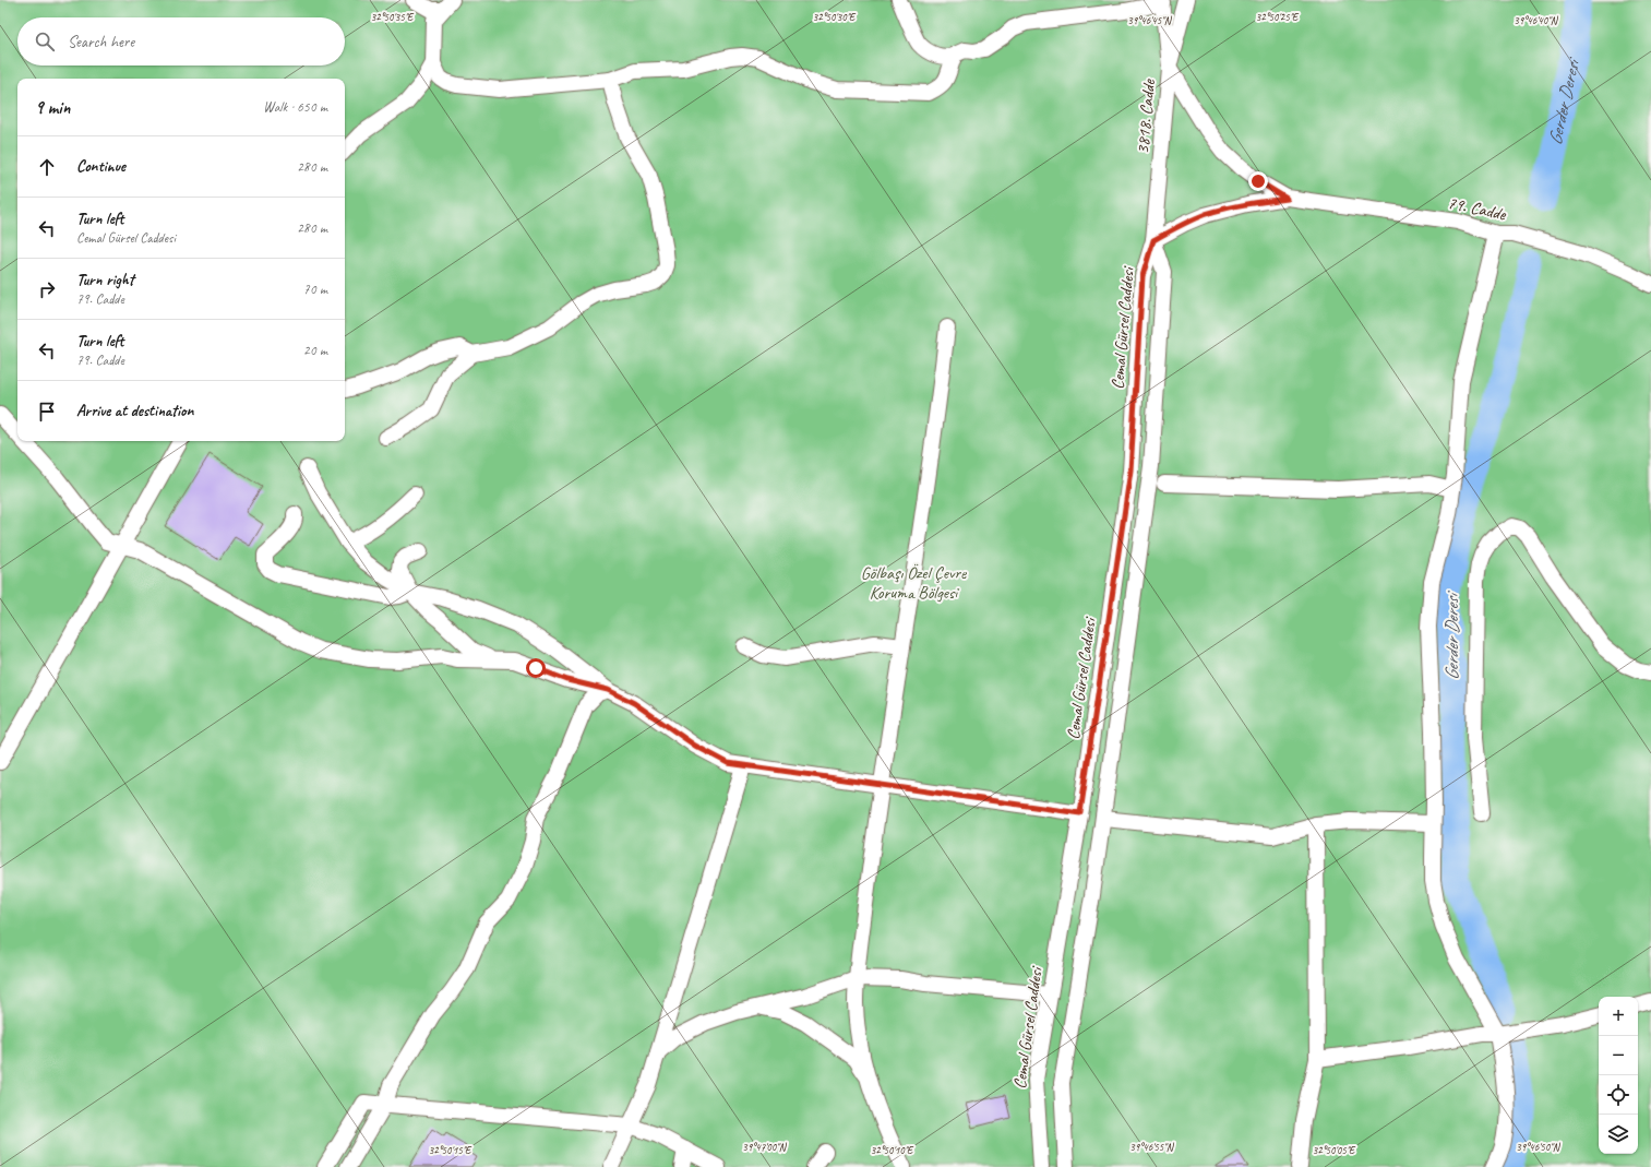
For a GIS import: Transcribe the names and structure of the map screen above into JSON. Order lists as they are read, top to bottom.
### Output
{
  "streets": {
    "street": ["3818. Cadde", "79. Cadde", "Cemal Gürsel Caddesi"]
  },
  "crossings": [
    ["3818. Cadde", "79. Cadde"],
    ["3818. Cadde", "Cemal Gürsel Caddesi"],
    ["79. Cadde", "Cemal Gürsel Caddesi"]
  ],
  "water": ["Gerder Deresi"],
  "parks": ["Gölbaşı Özel Çevre Koruma Bölgesi"],
  "page": {
    "search": "Search here",
    "heading": ["9 min", "Walk · 650 m"],
    "list": [
      ["Continue", "280 m"],
      ["Turn left", "Cemal Gürsel Caddesi", "280 m"],
      ["Turn right", "79. Cadde", "70 m"],
      ["Turn left", "79. Cadde", "20 m"],
      "Arrive at destination"
    ],
    "map_buttons": ["+", "−"]
  },
  "coordinates": [
    "32°50'35\"E",
    "32°50'30\"E",
    "32°50'25\"E",
    "39°46'45\"N",
    "39°46'40\"N",
    "39°47'00\"N",
    "39°46'55\"N",
    "39°46'50\"N",
    "32°50'15\"E",
    "32°50'10\"E",
    "32°50'05\"E"
  ]
}
